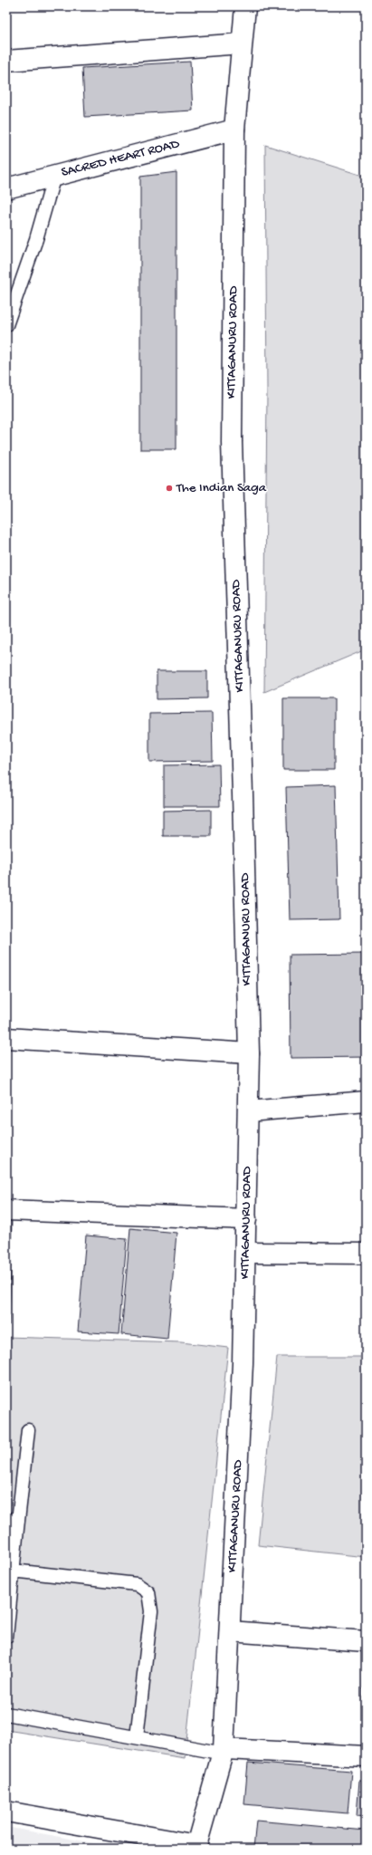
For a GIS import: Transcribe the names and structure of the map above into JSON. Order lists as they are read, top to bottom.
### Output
{
  "streets": {
    "street": ["SACRED HEART ROAD", "KITTAGANURU ROAD"]
  },
  "crossings": [
    ["SACRED HEART ROAD", "KITTAGANURU ROAD"]
  ],
  "places": ["The Indian Saga"]
}
